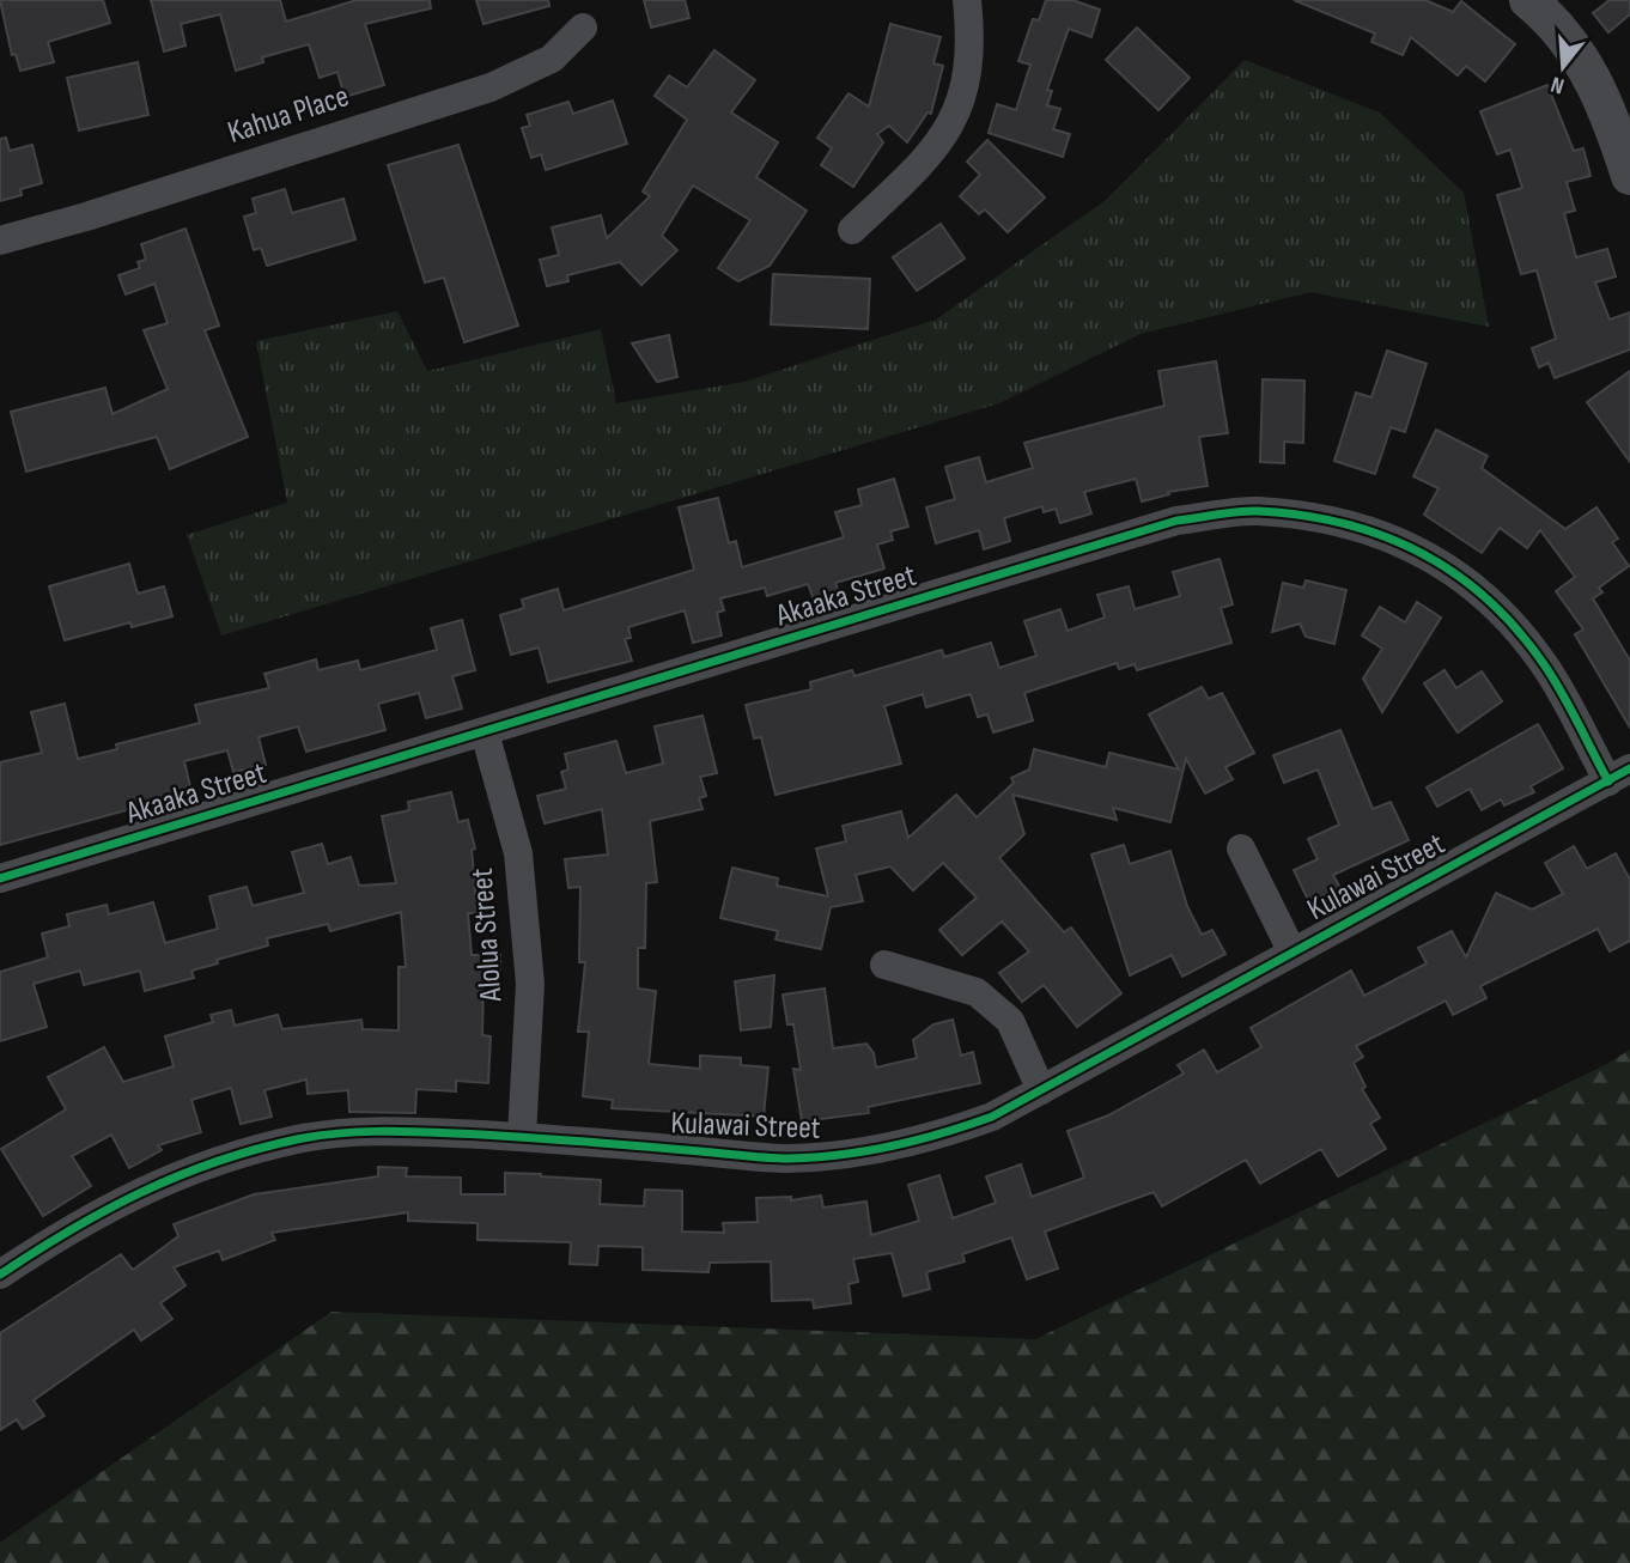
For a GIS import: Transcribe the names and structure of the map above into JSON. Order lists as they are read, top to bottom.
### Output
{
  "streets": {
    "street": [
      "Kahua Place",
      "Akaaka Street",
      "Kulawai Street",
      "Alolua Street"
    ]
  },
  "crossings": [
    ["Akaaka Street", "Kulawai Street"],
    ["Akaaka Street", "Alolua Street"],
    ["Kulawai Street", "Alolua Street"]
  ],
  "north": "bottom"
}
